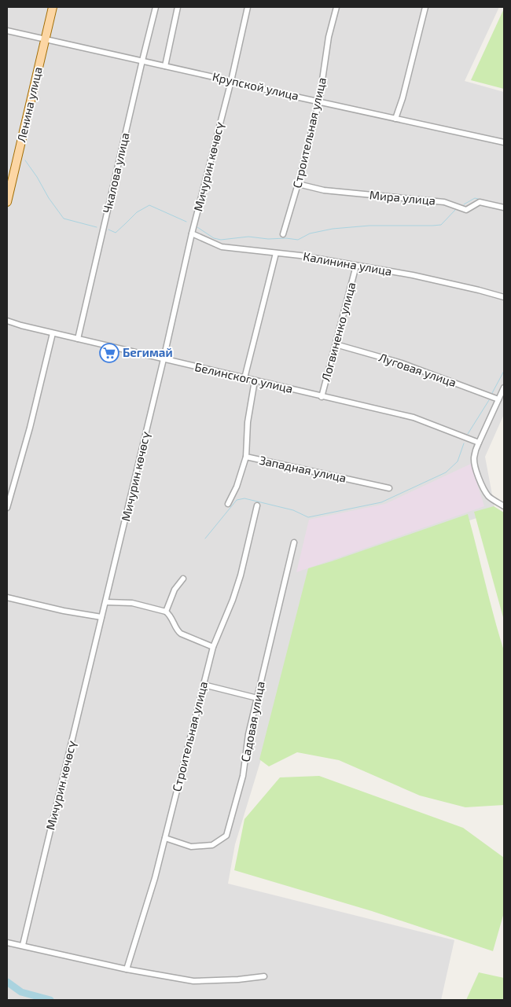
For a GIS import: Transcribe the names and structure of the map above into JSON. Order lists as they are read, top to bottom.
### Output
{
  "streets": {
    "main road": ["Ленина улица"],
    "street": [
      "Крупской улица",
      "Строительная улица",
      "Мичурин көчөсү",
      "Чкалова улица",
      "Мира улица",
      "Калинина улица",
      "Логвиненко улица",
      "Луговая улица",
      "Белинского улица",
      "Западная улица",
      "Садовая улица"
    ]
  },
  "crossings": [
    ["Крупской улица", "Ленина улица"],
    ["Крупской улица", "Строительная улица"],
    ["Крупской улица", "Мичурин көчөсү"],
    ["Крупской улица", "Чкалова улица"],
    ["Строительная улица", "Мира улица"],
    ["Строительная улица", "Садовая улица"],
    ["Мичурин көчөсү", "Калинина улица"],
    ["Мичурин көчөсү", "Белинского улица"],
    ["Чкалова улица", "Белинского улица"],
    ["Калинина улица", "Логвиненко улица"],
    ["Логвиненко улица", "Луговая улица"],
    ["Логвиненко улица", "Белинского улица"],
    ["Белинского улица", "Западная улица"]
  ],
  "places": {
    "supermarket": ["Бегимай"]
  }
}
